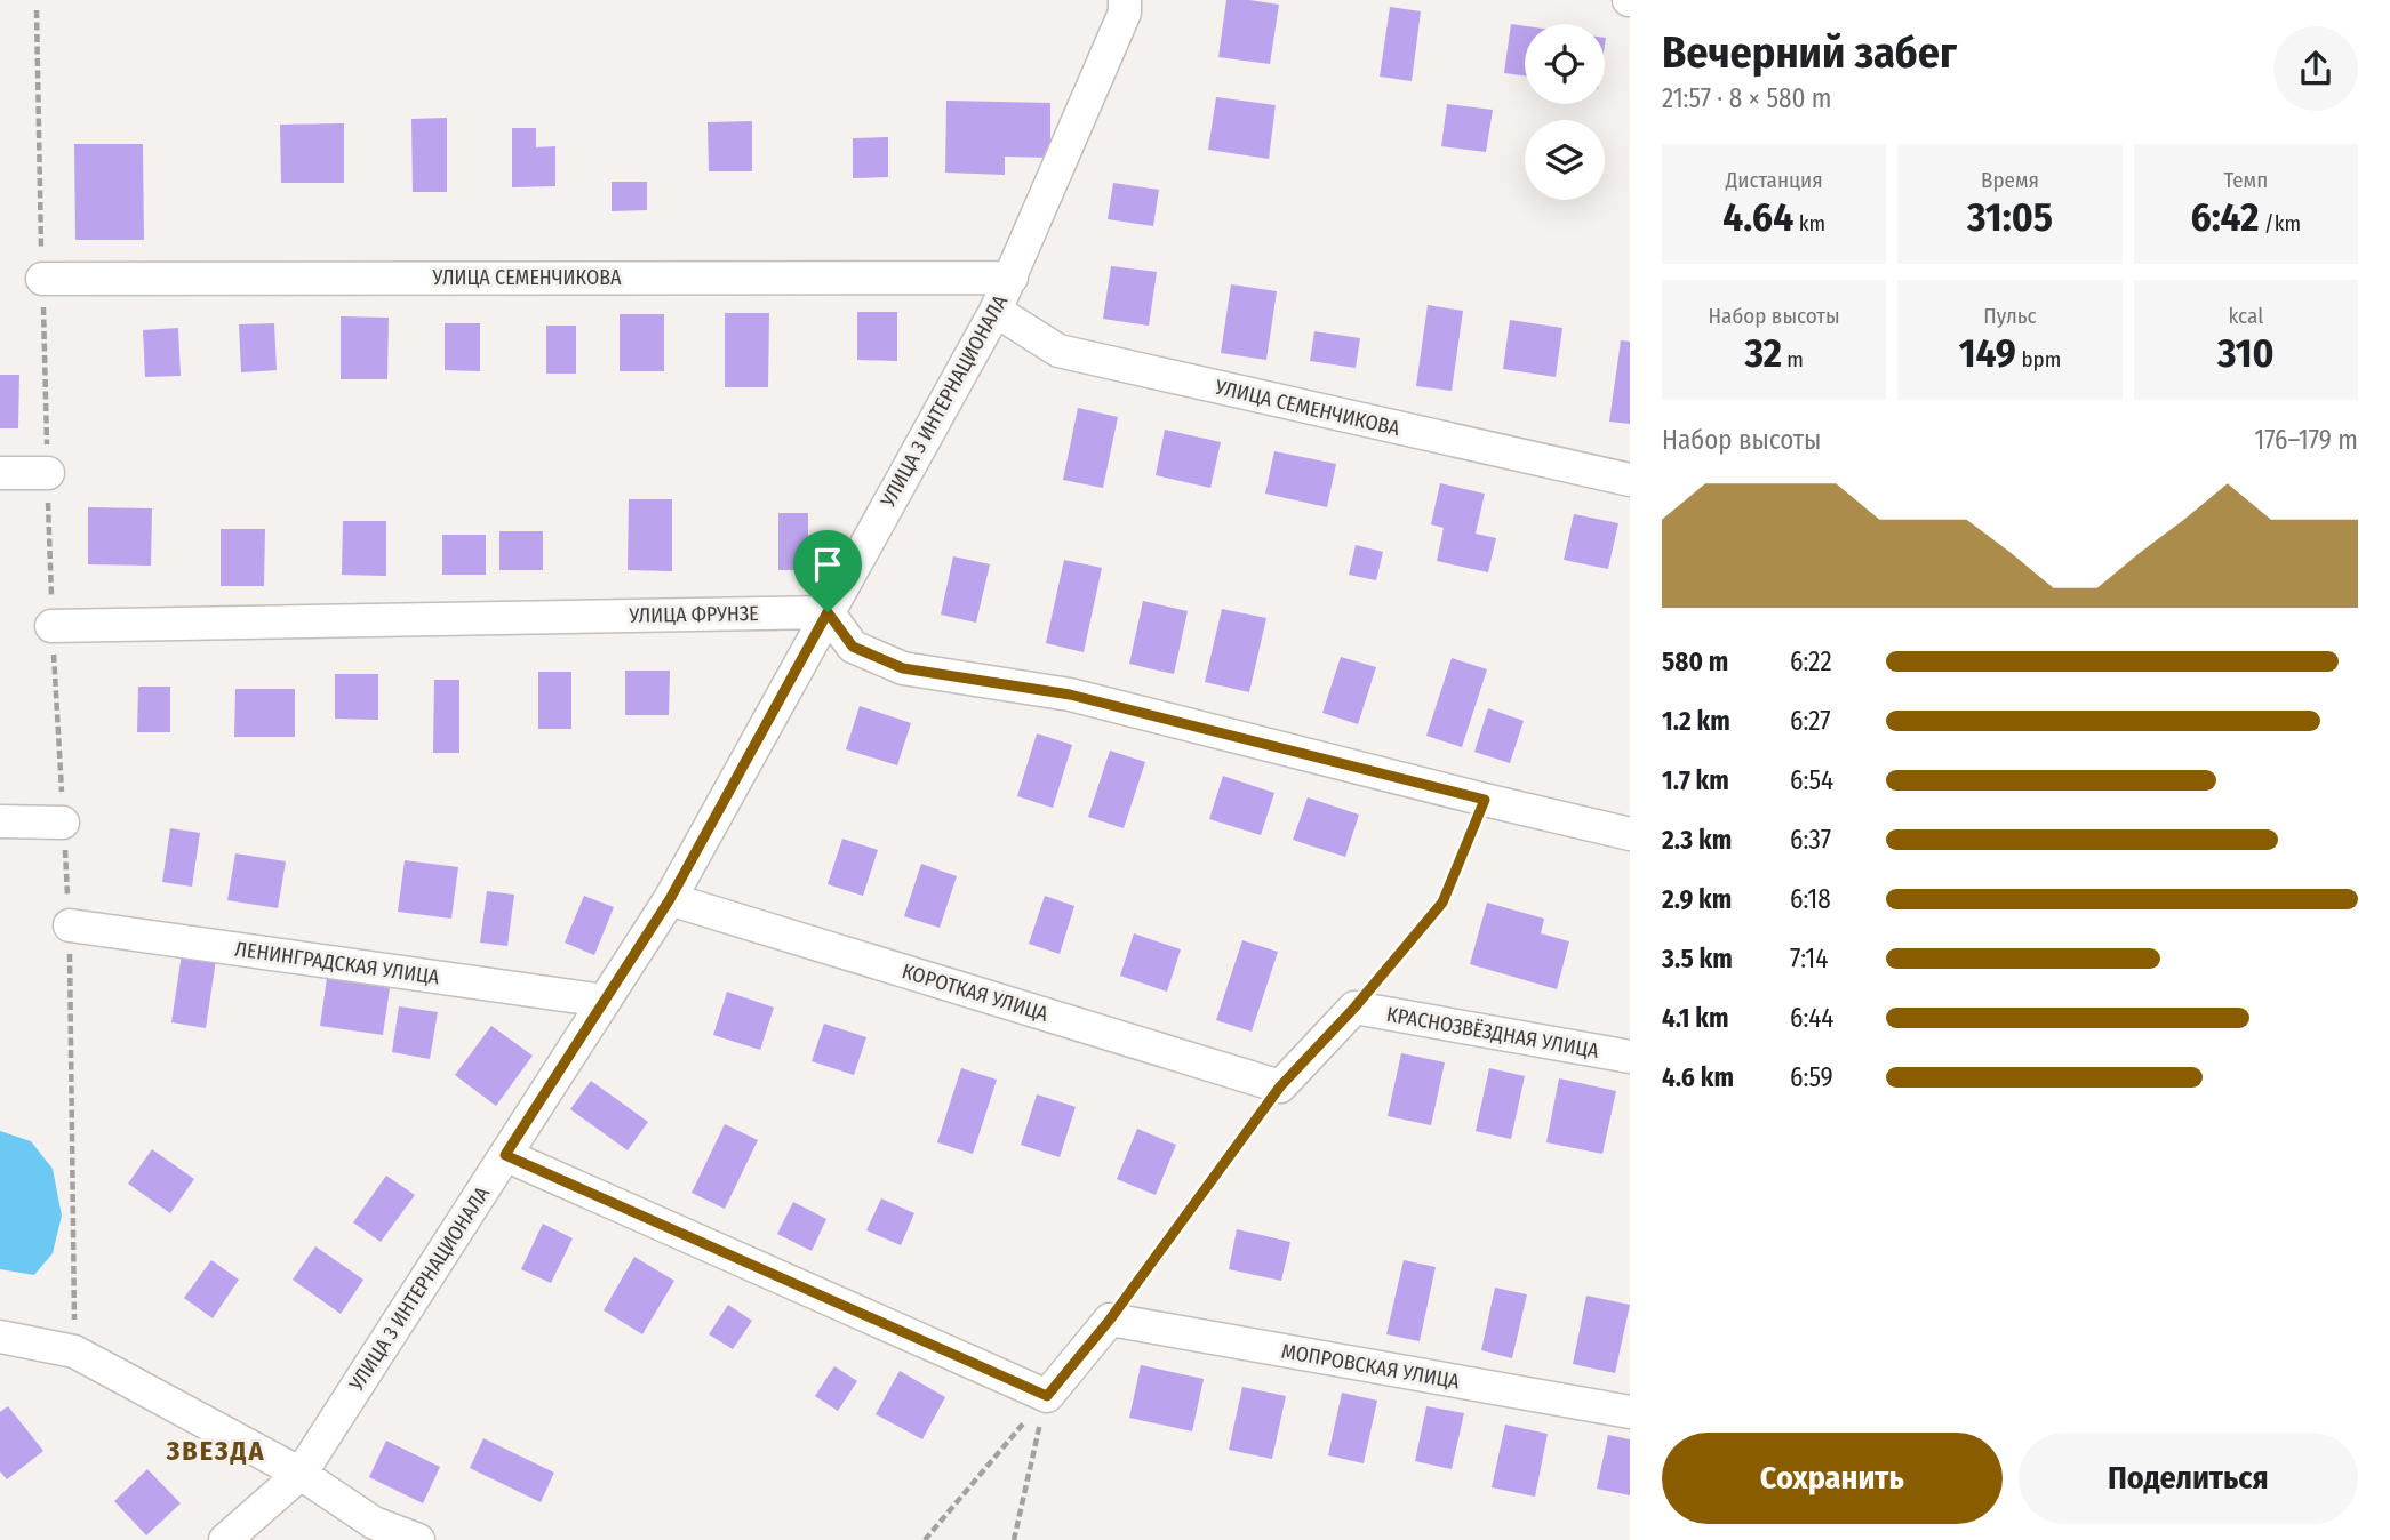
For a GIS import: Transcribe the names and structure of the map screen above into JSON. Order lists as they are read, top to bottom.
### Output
{
  "streets": {
    "street": [
      "УЛИЦА СЕМЕНЧИКОВА",
      "УЛИЦА 3 ИНТЕРНАЦИОНАЛА",
      "УЛИЦА ФРУНЗЕ",
      "ЛЕНИНГРАДСКАЯ УЛИЦА",
      "КОРОТКАЯ УЛИЦА",
      "КРАСНОЗВЁЗДНАЯ УЛИЦА",
      "МОПРОВСКАЯ УЛИЦА"
    ]
  },
  "crossings": [
    ["УЛИЦА СЕМЕНЧИКОВА", "УЛИЦА 3 ИНТЕРНАЦИОНАЛА"],
    ["УЛИЦА 3 ИНТЕРНАЦИОНАЛА", "УЛИЦА ФРУНЗЕ"],
    ["УЛИЦА 3 ИНТЕРНАЦИОНАЛА", "ЛЕНИНГРАДСКАЯ УЛИЦА"],
    ["УЛИЦА 3 ИНТЕРНАЦИОНАЛА", "КОРОТКАЯ УЛИЦА"]
  ],
  "districts": ["ЗВЕЗДА"],
  "page": {
    "heading": ["Вечерний забег", "21:57 · 8 × 580 m"],
    "stats": [
      ["Дистанция", "4.64 km"],
      ["Время", "31:05"],
      ["Темп", "6:42 /km"],
      ["Набор высоты", "32 m"],
      ["Пульс", "149 bpm"],
      ["kcal", "310"]
    ],
    "chart": ["Набор высоты", "176–179 m"],
    "list": [
      {
        "name": "580 m",
        "note": "6:22"
      },
      {
        "name": "1.2 km",
        "note": "6:27"
      },
      {
        "name": "1.7 km",
        "note": "6:54"
      },
      {
        "name": "2.3 km",
        "note": "6:37"
      },
      {
        "name": "2.9 km",
        "note": "6:18"
      },
      {
        "name": "3.5 km",
        "note": "7:14"
      },
      {
        "name": "4.1 km",
        "note": "6:44"
      },
      {
        "name": "4.6 km",
        "note": "6:59"
      }
    ],
    "buttons": ["Сохранить", "Поделиться"]
  }
}
